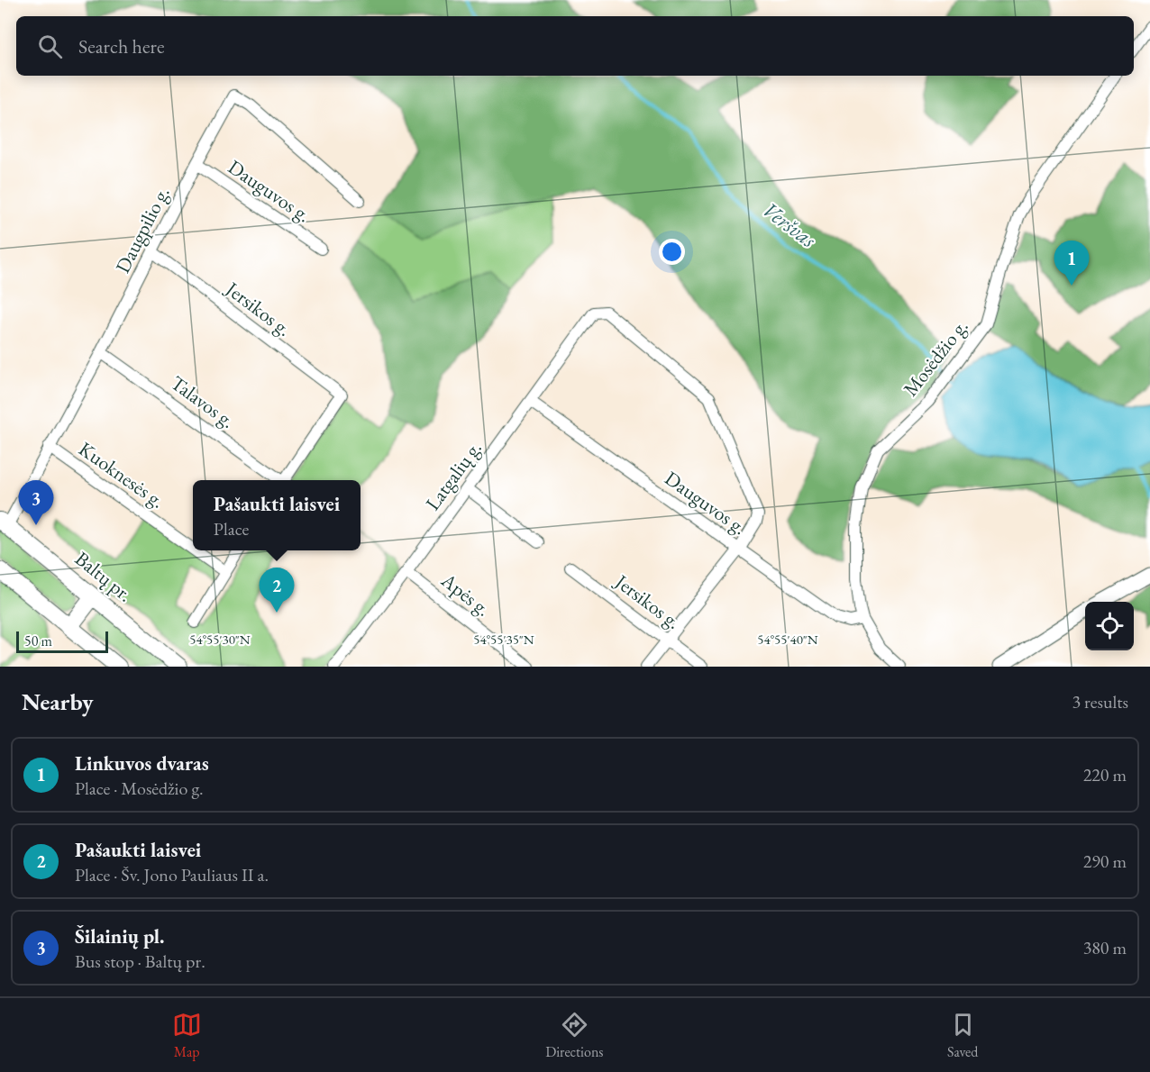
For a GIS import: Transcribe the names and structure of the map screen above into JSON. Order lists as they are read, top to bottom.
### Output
{
  "streets": {
    "main road": ["Baltų pr."],
    "street": [
      "Dauguvos g.",
      "Daugpilio g.",
      "Jersikos g.",
      "Mosėdžio g.",
      "Talavos g.",
      "Kuoknesės g.",
      "Latgalių g.",
      "Apės g."
    ]
  },
  "crossings": [
    ["Dauguvos g.", "Daugpilio g."],
    ["Dauguvos g.", "Mosėdžio g."],
    ["Dauguvos g.", "Latgalių g."],
    ["Daugpilio g.", "Jersikos g."],
    ["Daugpilio g.", "Talavos g."],
    ["Daugpilio g.", "Kuoknesės g."],
    ["Daugpilio g.", "Baltų pr."],
    ["Latgalių g.", "Apės g."]
  ],
  "water": ["Veršvas"],
  "scale_bar": "50 m",
  "page": {
    "search": "Search here",
    "pins": ["1", "3", "2"],
    "popup": ["Pašaukti laisvei", "Place"],
    "scale": "50 m",
    "heading": ["Nearby", "3 results"],
    "list": [
      {
        "mark": "1",
        "name": "Linkuvos dvaras",
        "note": "Place · Mosėdžio g.",
        "value": "220 m"
      },
      {
        "mark": "2",
        "name": "Pašaukti laisvei",
        "note": "Place · Šv. Jono Pauliaus II a.",
        "value": "290 m"
      },
      {
        "mark": "3",
        "name": "Šilainių pl.",
        "note": "Bus stop · Baltų pr.",
        "value": "380 m"
      }
    ],
    "nav": ["Map", "Directions", "Saved"]
  },
  "coordinates": ["54°55'30\"N", "54°55'35\"N", "54°55'40\"N"]
}
